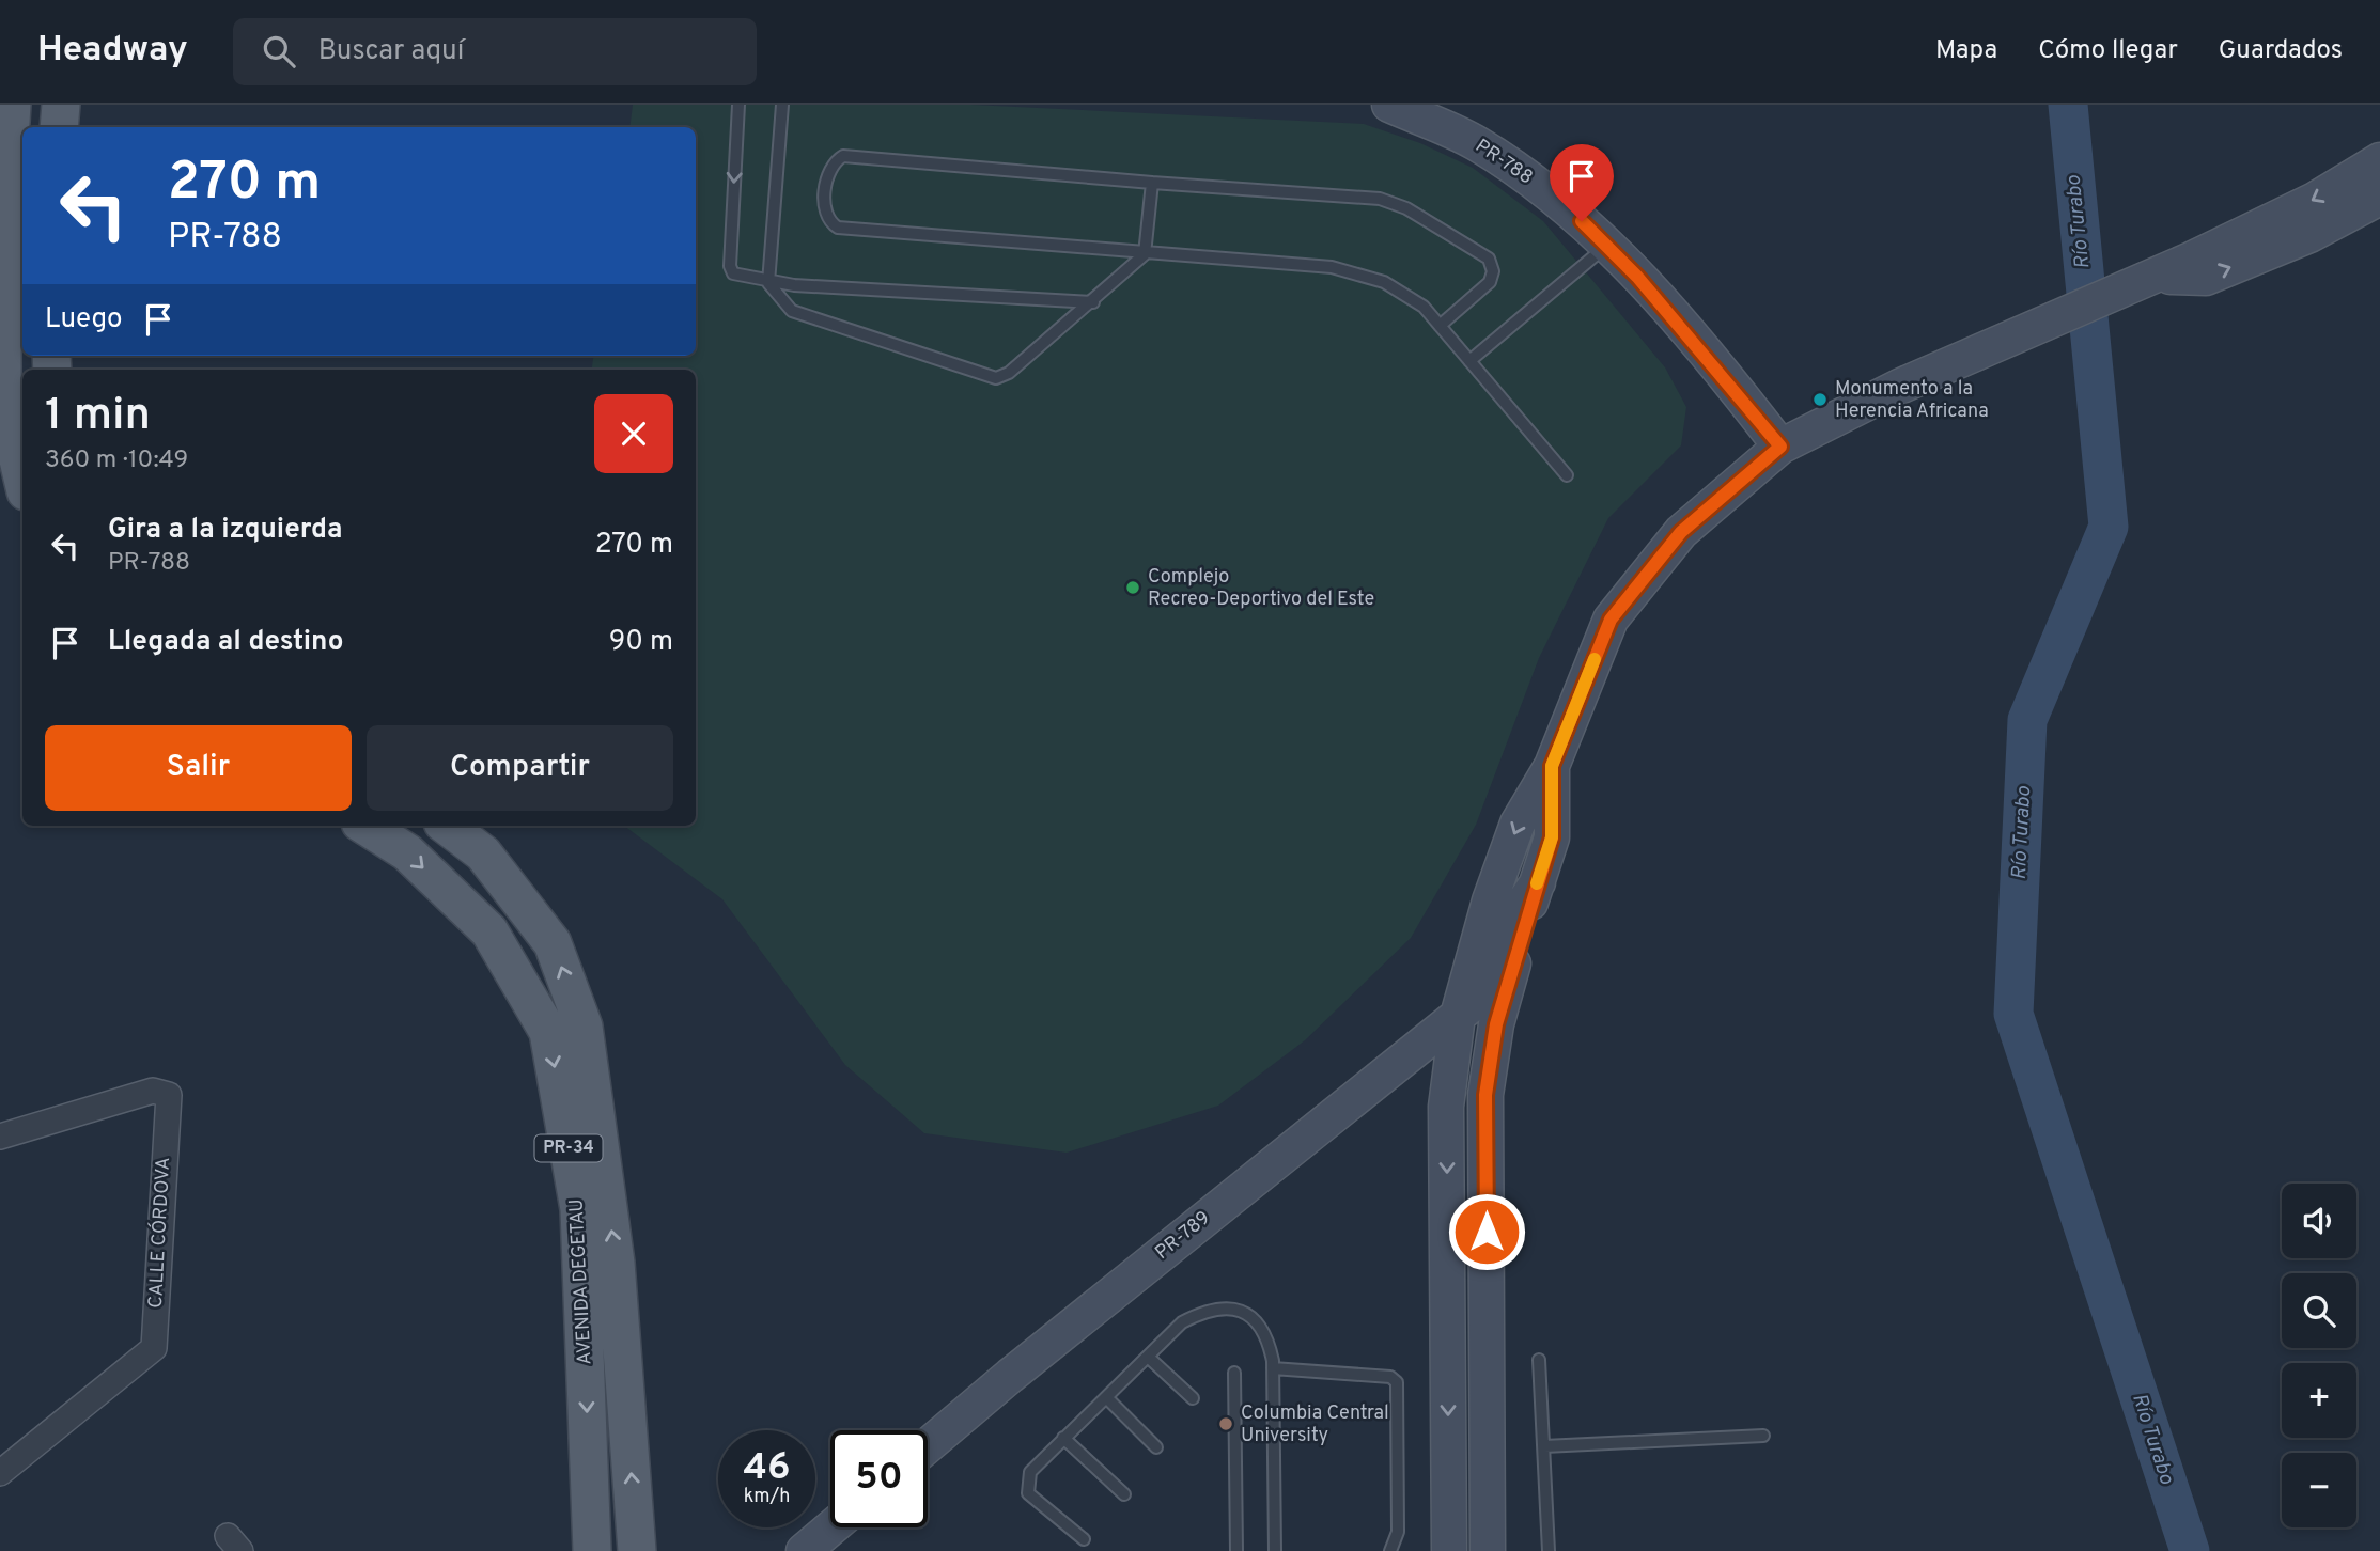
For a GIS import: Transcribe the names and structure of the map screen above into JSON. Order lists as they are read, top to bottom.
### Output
{
  "streets": {
    "main road": [
      "PR-788",
      "PR-34",
      "PR-789",
      "AVENIDA DEGETAU"
    ],
    "street": ["CALLE CÓRDOVA"]
  },
  "water": ["Río Turabo"],
  "places": ["Monumento a la Herencia Africana", "Complejo Recreo-Deportivo del Este", "Columbia Central University"],
  "page": {
    "header": "Headway",
    "search": "Buscar aquí",
    "nav": ["Mapa", "Cómo llegar", "Guardados"],
    "turn": ["270 m", "PR-788"],
    "then": "Luego",
    "heading": ["1 min", "360 m · 10:49"],
    "list": [
      {
        "name": "Gira a la izquierda",
        "note": "PR-788",
        "value": "270 m"
      },
      {
        "name": "Llegada al destino",
        "value": "90 m"
      }
    ],
    "buttons": ["Salir", "Compartir"],
    "map_buttons": ["+", "−"],
    "speed": "46 km/h",
    "limit": "50"
  }
}
